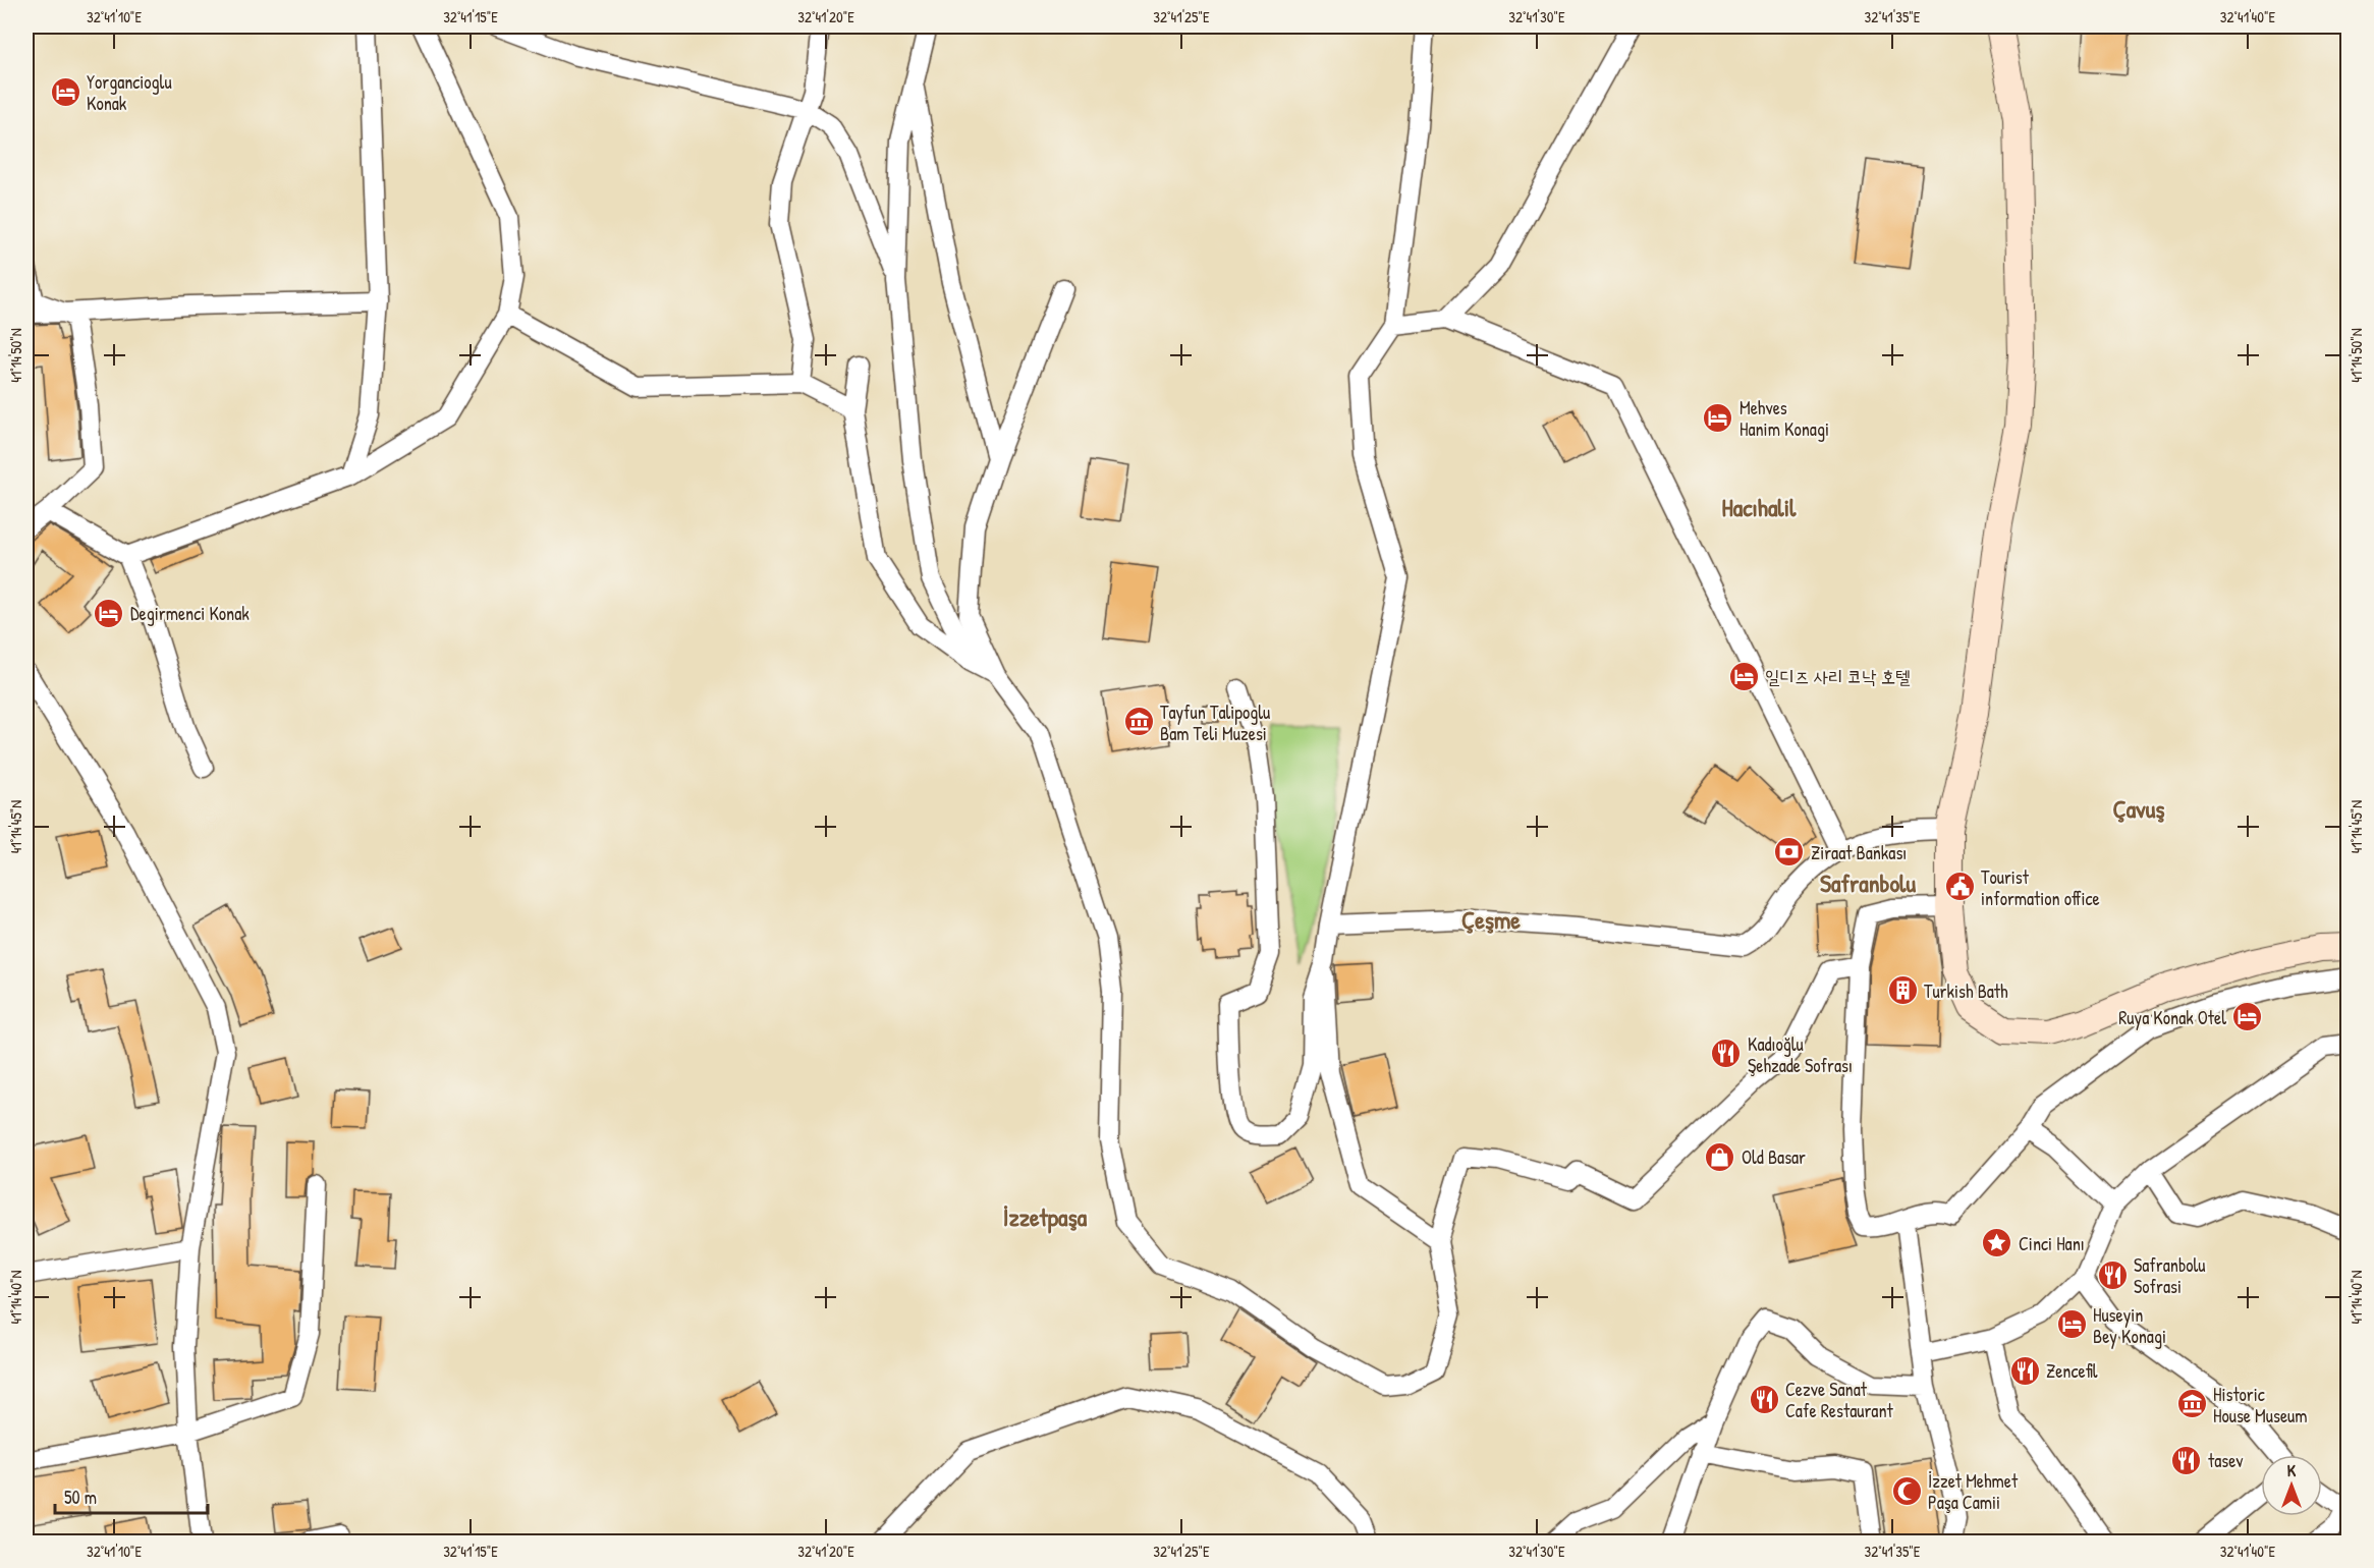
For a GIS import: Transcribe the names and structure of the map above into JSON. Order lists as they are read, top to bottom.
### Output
{
  "districts": [
    "Hacıhalil",
    "Çavuş",
    "Safranbolu",
    "Çeşme",
    "İzzetpaşa"
  ],
  "places": {
    "hotel": [
      "Yorgancioglu Konak",
      "Mehves Hanim Konagi",
      "Degirmenci Konak",
      "일디즈 사리 코낙 호텔",
      "Ruya Konak Otel",
      "Huseyin Bey Konagi"
    ],
    "museum": ["Tayfun Talipoglu Bam Teli Muzesi", "Historic House Museum"],
    "bank": ["Ziraat Bankası"],
    "public building": ["Tourist information office"],
    "building": ["Turkish Bath"],
    "restaurant": [
      "Kadıoğlu Şehzade Sofrası",
      "Safranbolu Sofrasi",
      "Zencefil",
      "Cezve Sanat Cafe Restaurant",
      "tasev"
    ],
    "shop": ["Old Basar"],
    "place": ["Cinci Hanı"],
    "mosque": ["İzzet Mehmet Paşa Camii"]
  },
  "scale_bar": "50 m",
  "north": "top",
  "coordinates": [
    "32°41'10\"E",
    "32°41'15\"E",
    "32°41'20\"E",
    "32°41'25\"E",
    "32°41'30\"E",
    "32°41'35\"E",
    "32°41'40\"E",
    "41°14'50\"N",
    "41°14'45\"N",
    "41°14'40\"N"
  ]
}
